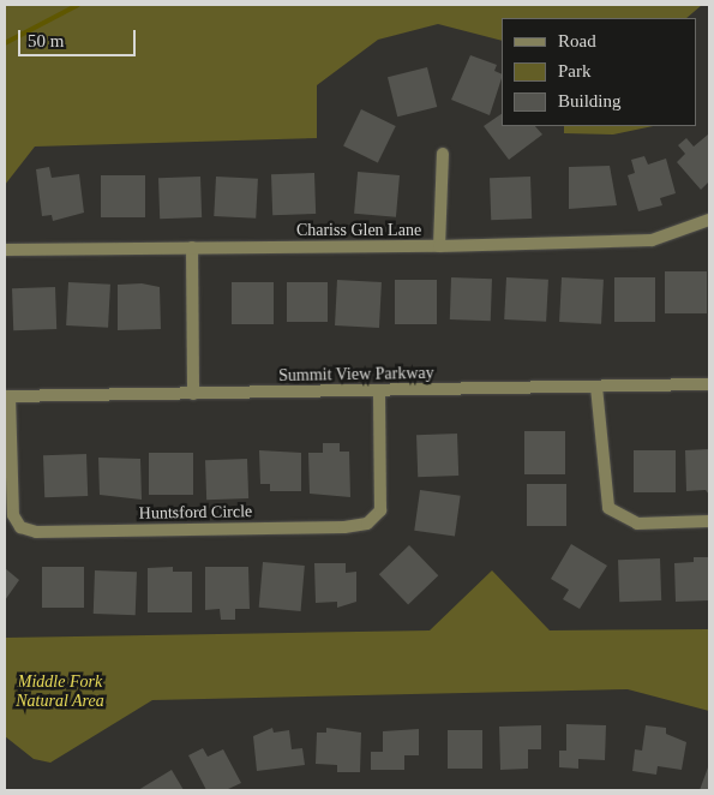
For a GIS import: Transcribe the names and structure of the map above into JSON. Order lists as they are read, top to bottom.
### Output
{
  "streets": {
    "street": ["Chariss Glen Lane", "Summit View Parkway", "Huntsford Circle"]
  },
  "crossings": [
    ["Summit View Parkway", "Huntsford Circle"]
  ],
  "parks": ["Middle Fork Natural Area"],
  "legend": ["Road", "Park", "Building"],
  "scale_bar": "50 m"
}
